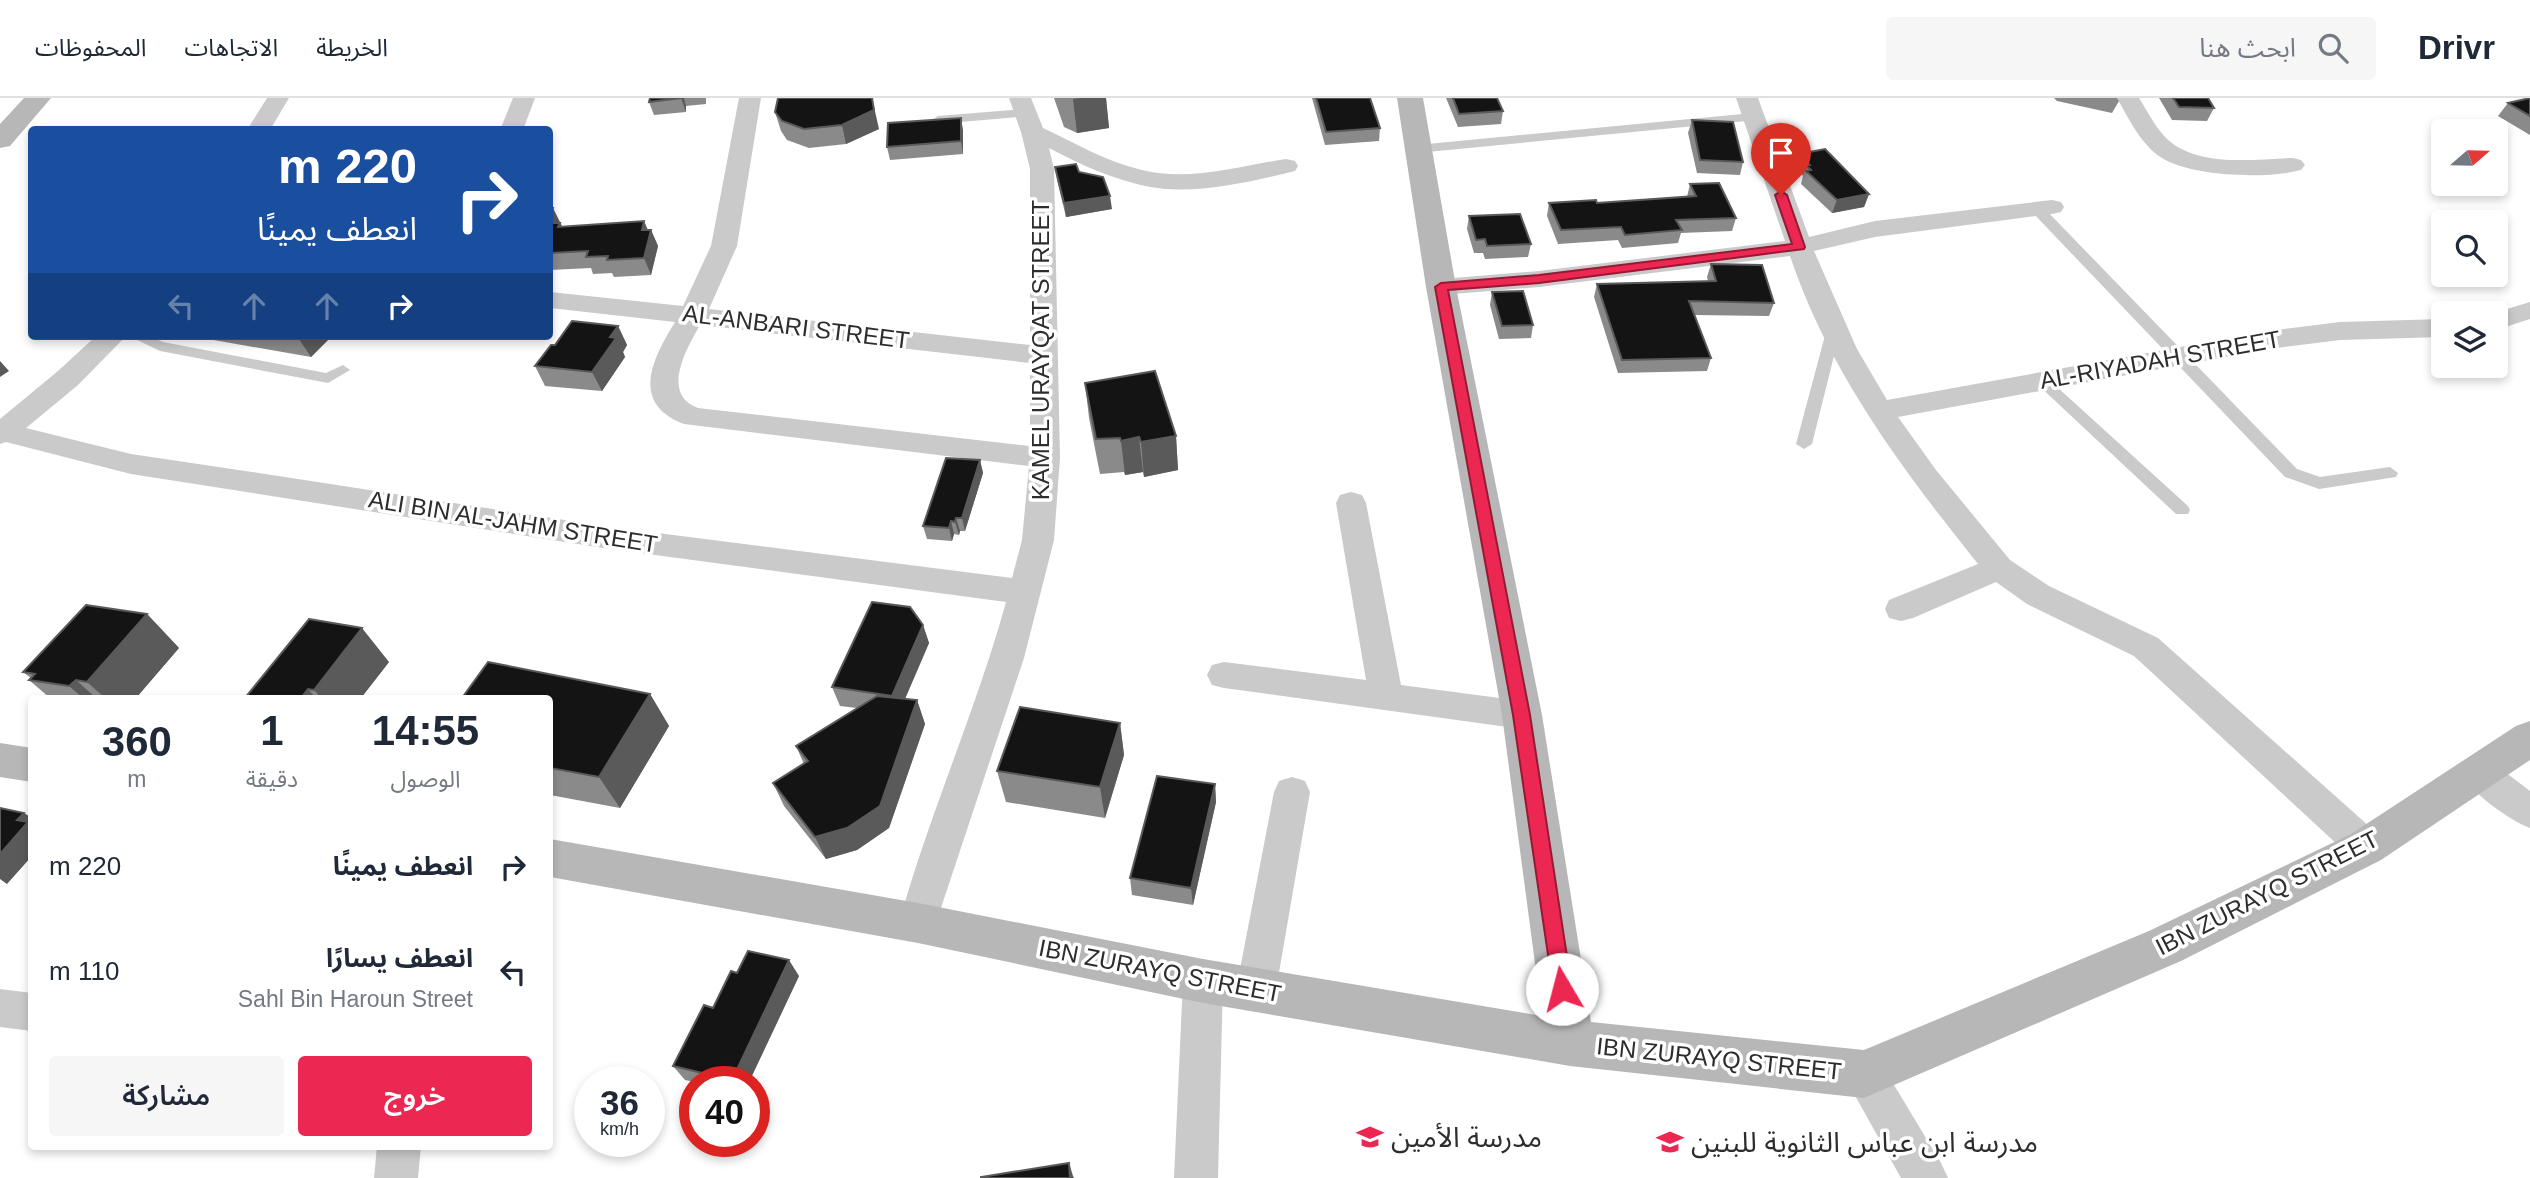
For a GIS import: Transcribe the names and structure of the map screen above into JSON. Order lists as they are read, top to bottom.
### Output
{
  "streets": {
    "street": [
      "AL-ANBARI STREET",
      "KAMEL URAYQAT STREET",
      "AL-RIYADAH STREET",
      "ALI BIN AL-JAHM STREET",
      "IBN ZURAYQ STREET"
    ]
  },
  "crossings": [
    ["AL-ANBARI STREET", "KAMEL URAYQAT STREET"],
    ["KAMEL URAYQAT STREET", "ALI BIN AL-JAHM STREET"],
    ["KAMEL URAYQAT STREET", "IBN ZURAYQ STREET"]
  ],
  "places": {
    "school or university": ["مدرسة الأمين", "مدرسة ابن عباس الثانوية للبنين"]
  },
  "north": "right",
  "page": {
    "header": "Drivr",
    "search": "ابحث هنا",
    "nav": ["الخريطة", "الاتجاهات", "المحفوظات"],
    "turn": ["220 m", "انعطف يمينًا"],
    "eta": [
      "14:55",
      "الوصول",
      "1",
      "دقيقة",
      "360",
      "m"
    ],
    "list": [
      {
        "name": "انعطف يمينًا",
        "value": "220 m"
      },
      {
        "name": "انعطف يسارًا",
        "note": "Sahl Bin Haroun Street",
        "value": "110 m"
      }
    ],
    "buttons": ["خروج", "مشاركة"],
    "speed": "36 km/h",
    "limit": "40"
  }
}
